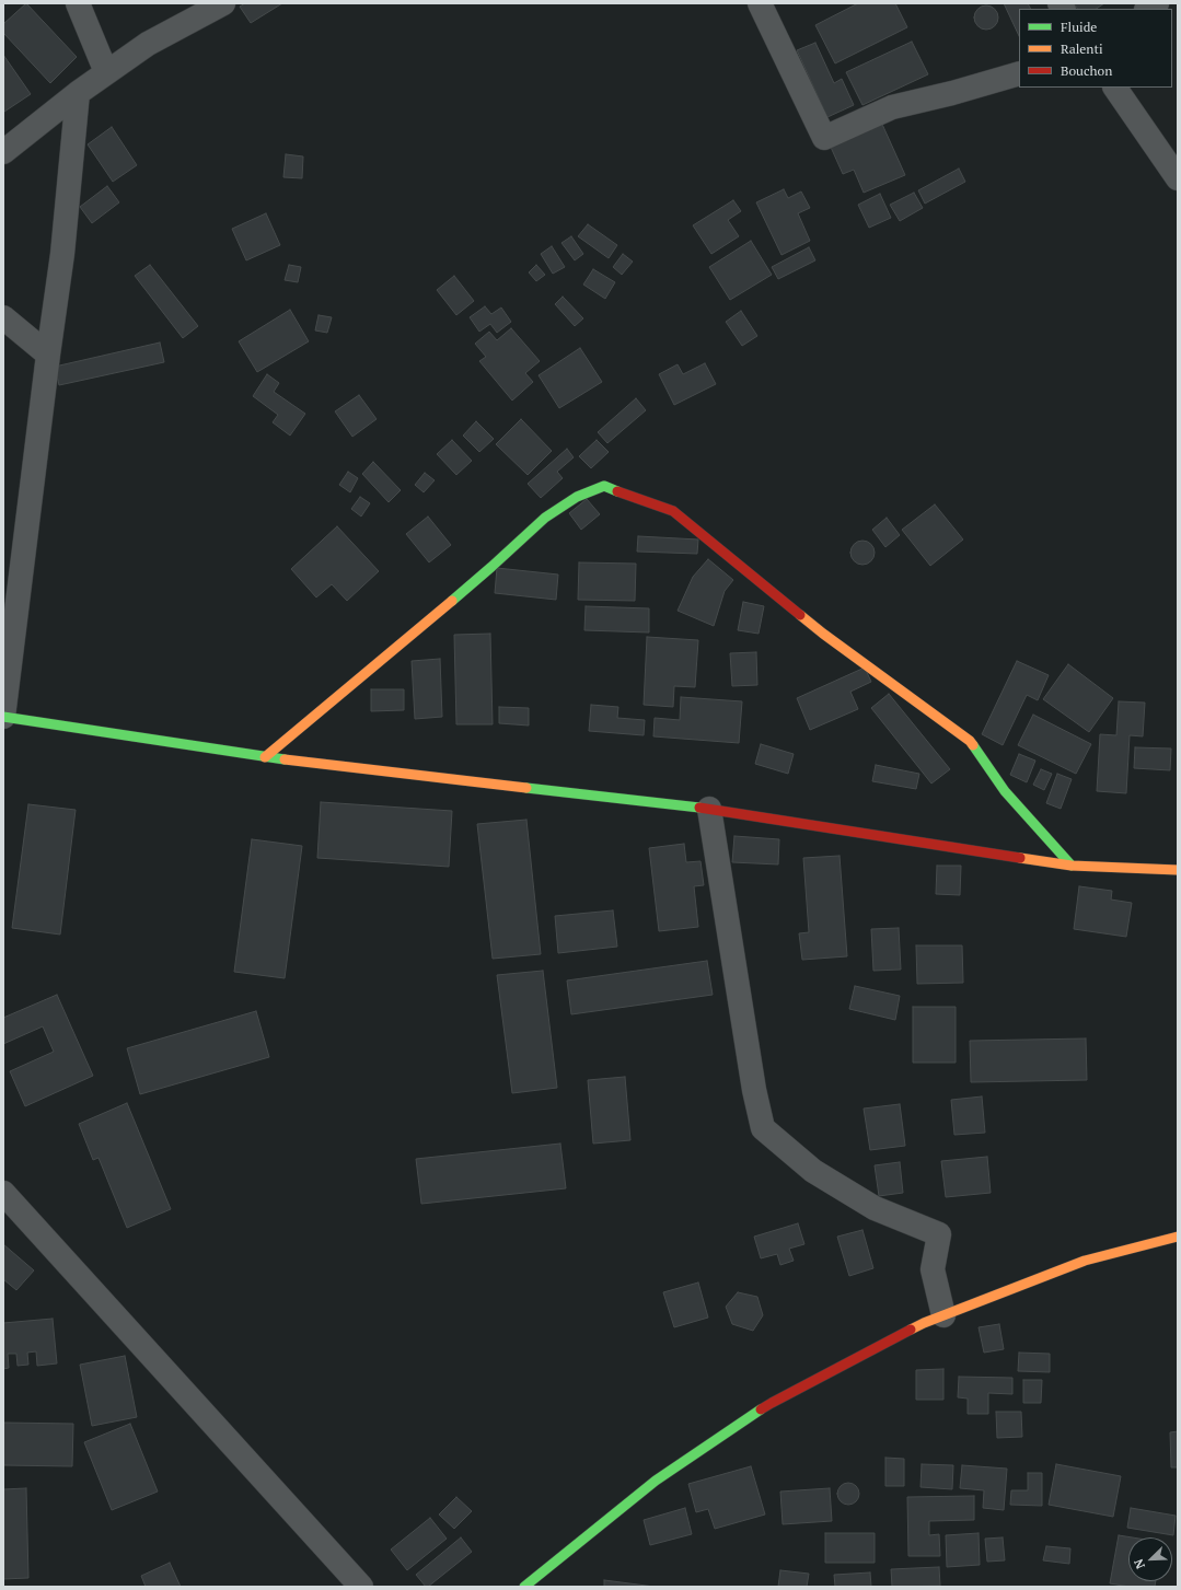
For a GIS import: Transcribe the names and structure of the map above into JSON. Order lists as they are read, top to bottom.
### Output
{
  "legend": ["Fluide", "Ralenti", "Bouchon"],
  "north": "bottom left"
}
